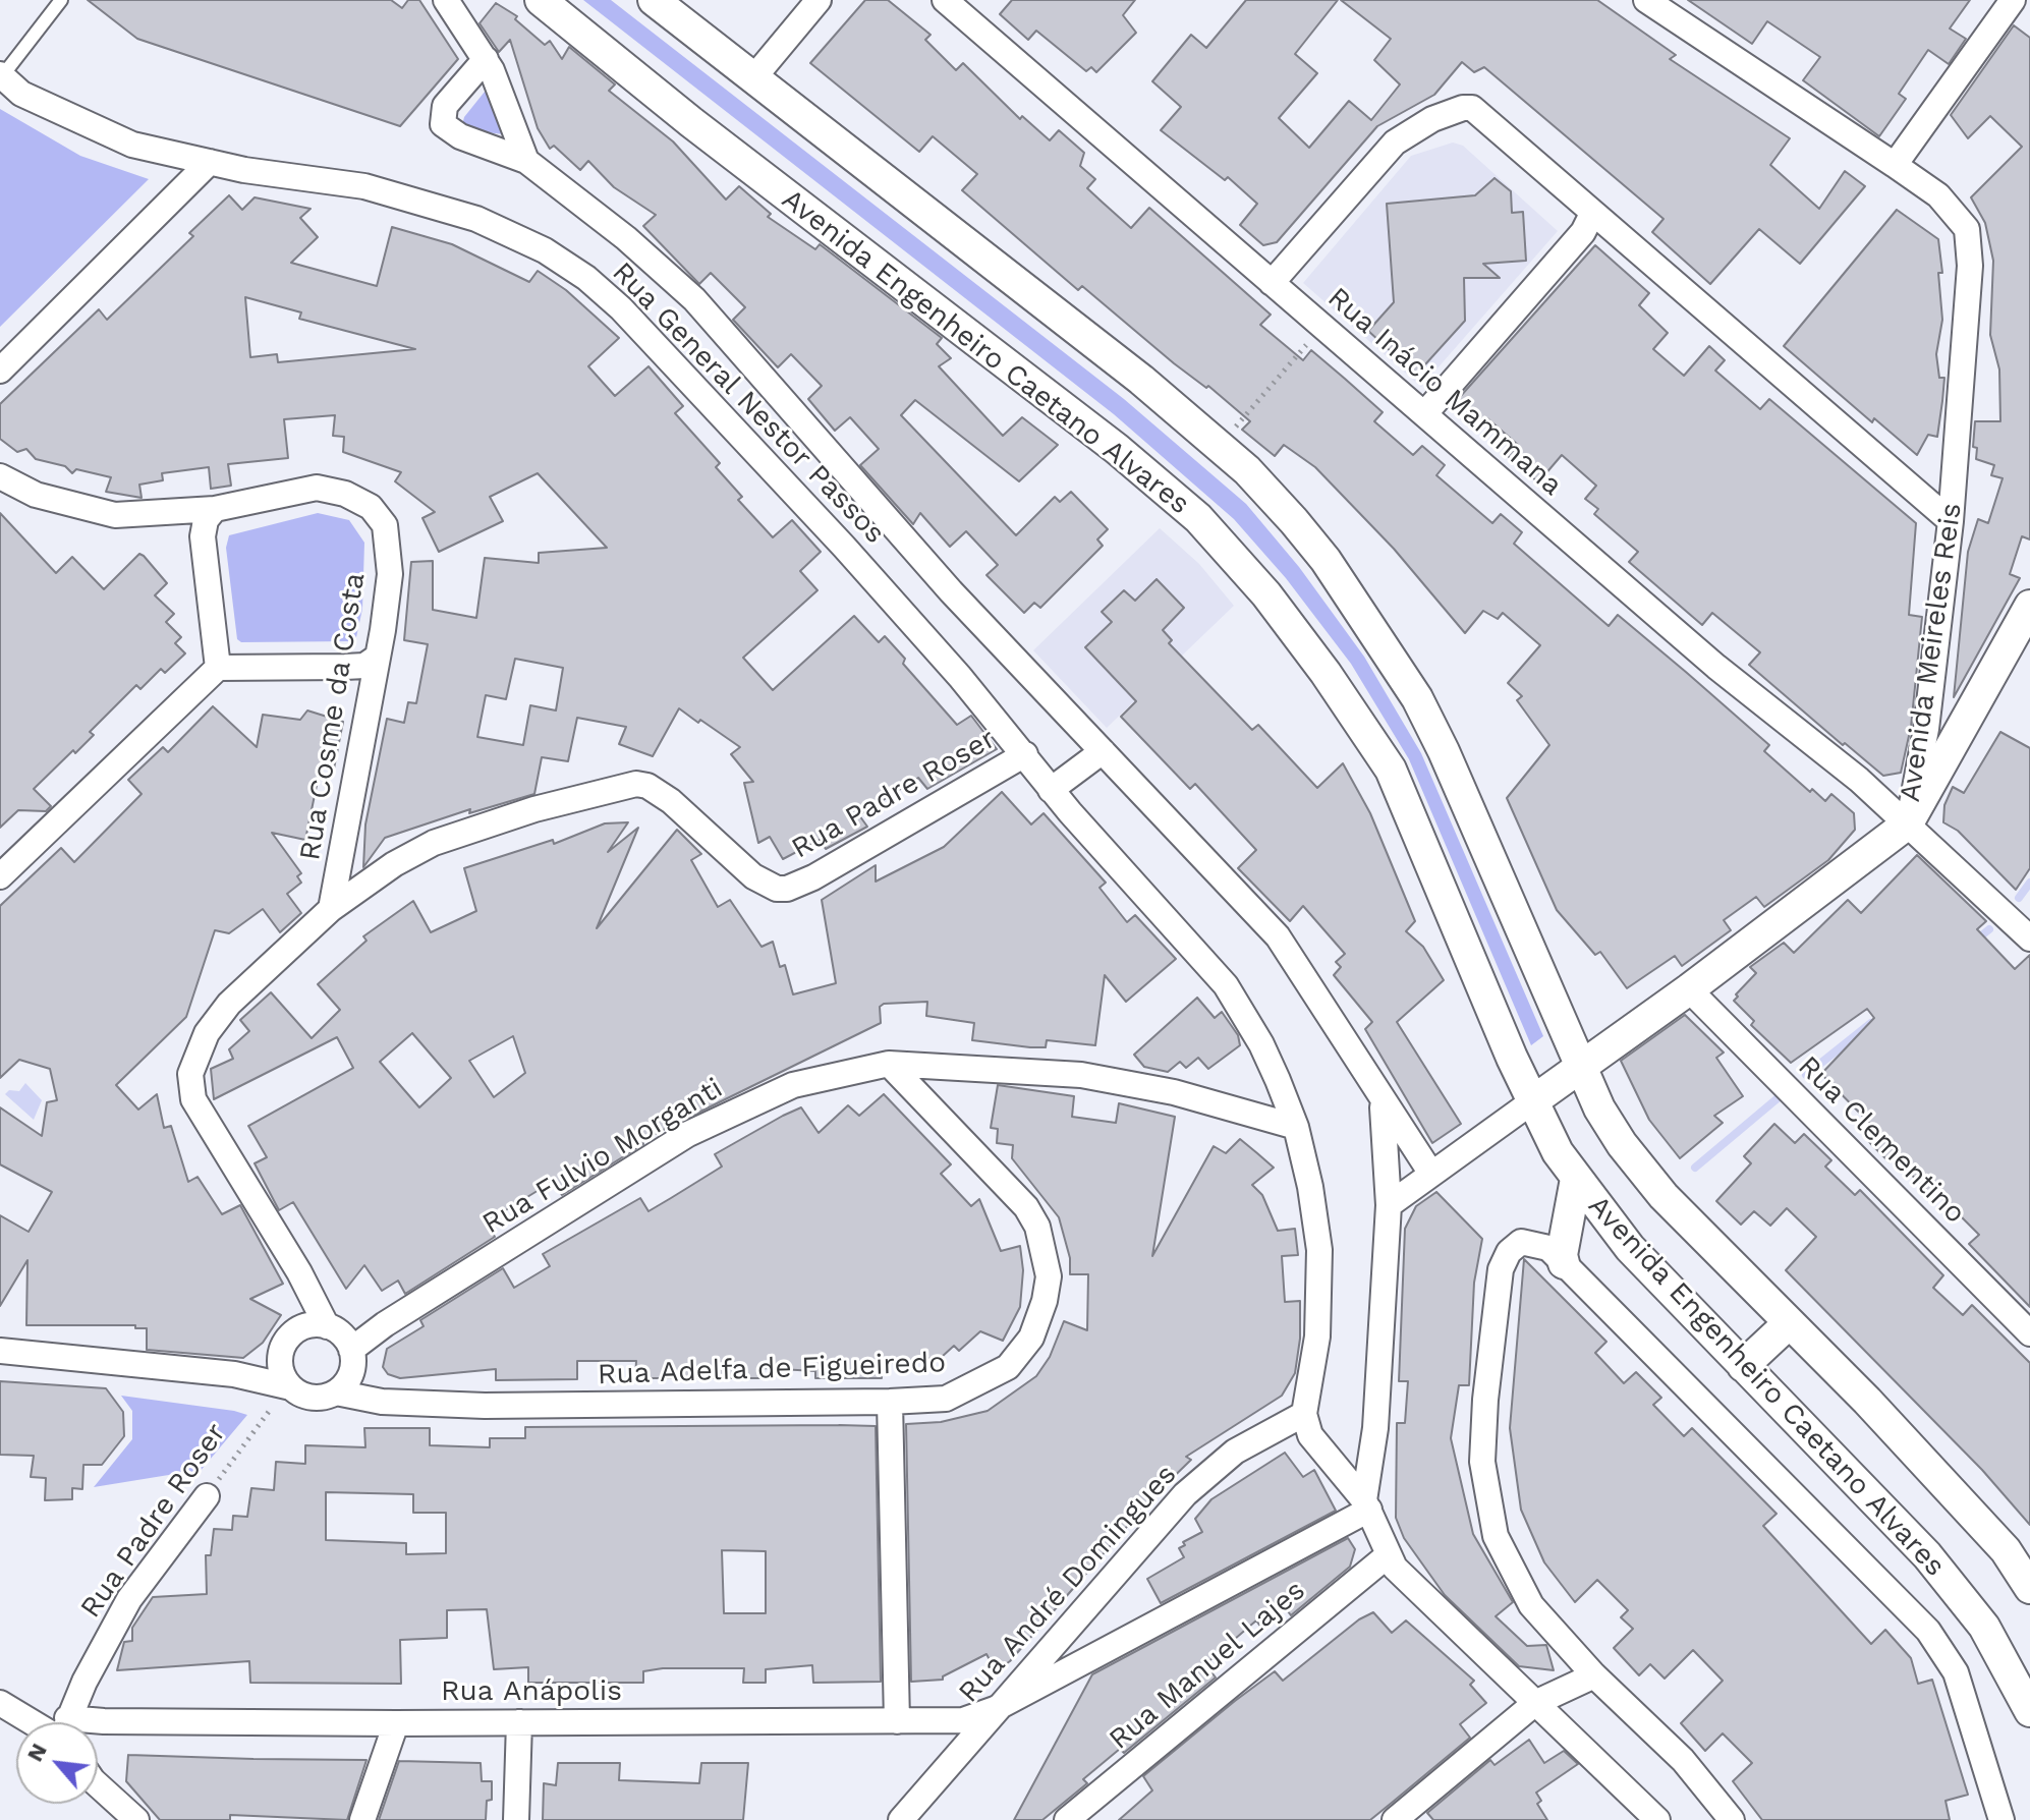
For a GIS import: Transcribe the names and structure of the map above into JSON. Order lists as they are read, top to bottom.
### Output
{
  "streets": {
    "street": [
      "Avenida Engenheiro Caetano Alvares",
      "Rua Inácio Mammana",
      "Rua General Nestor Passos",
      "Avenida Meireles Reis",
      "Rua Cosme da Costa",
      "Rua Padre Roser",
      "Rua Clementino",
      "Rua Fulvio Morganti",
      "Rua Adelfa de Figueiredo",
      "Rua André Domingues",
      "Rua Manuel Lajes",
      "Rua Anápolis"
    ]
  },
  "crossings": [
    ["Avenida Engenheiro Caetano Alvares", "Avenida Meireles Reis"],
    ["Rua Inácio Mammana", "Avenida Meireles Reis"],
    ["Rua General Nestor Passos", "Avenida Meireles Reis"],
    ["Rua General Nestor Passos", "Rua Padre Roser"],
    ["Rua General Nestor Passos", "Rua Fulvio Morganti"],
    ["Rua General Nestor Passos", "Rua André Domingues"],
    ["Avenida Meireles Reis", "Rua Clementino"],
    ["Rua Cosme da Costa", "Rua Padre Roser"],
    ["Rua Padre Roser", "Rua Fulvio Morganti"],
    ["Rua Padre Roser", "Rua Adelfa de Figueiredo"],
    ["Rua Fulvio Morganti", "Rua Adelfa de Figueiredo"],
    ["Rua André Domingues", "Rua Anápolis"]
  ],
  "north": "top left"
}
